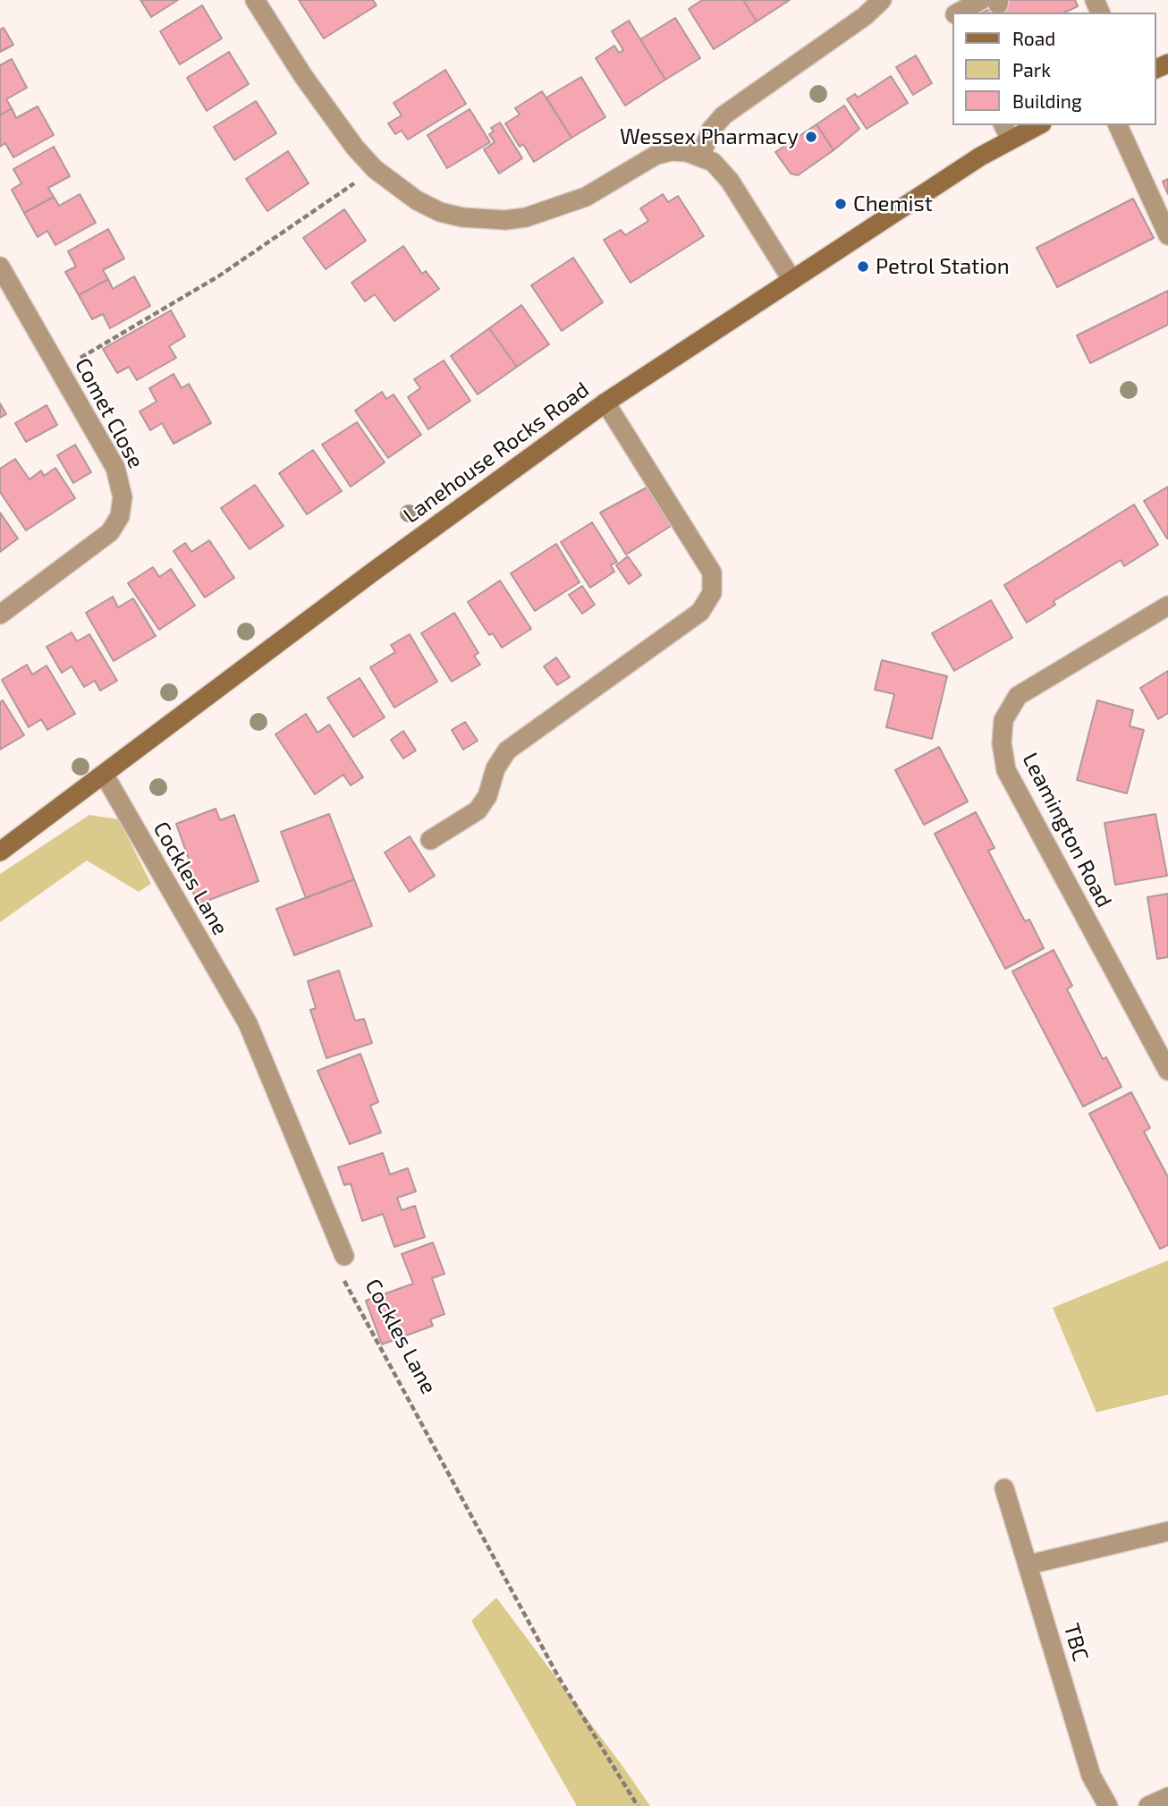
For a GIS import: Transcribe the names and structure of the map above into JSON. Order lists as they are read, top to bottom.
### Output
{
  "streets": {
    "main road": ["Lanehouse Rocks Road"],
    "street": [
      "Comet Close",
      "Leamington Road",
      "Cockles Lane",
      "TBC"
    ]
  },
  "crossings": [
    ["Lanehouse Rocks Road", "Cockles Lane"]
  ],
  "places": ["Wessex Pharmacy", "Chemist", "Petrol Station"],
  "legend": ["Road", "Park", "Building"]
}
